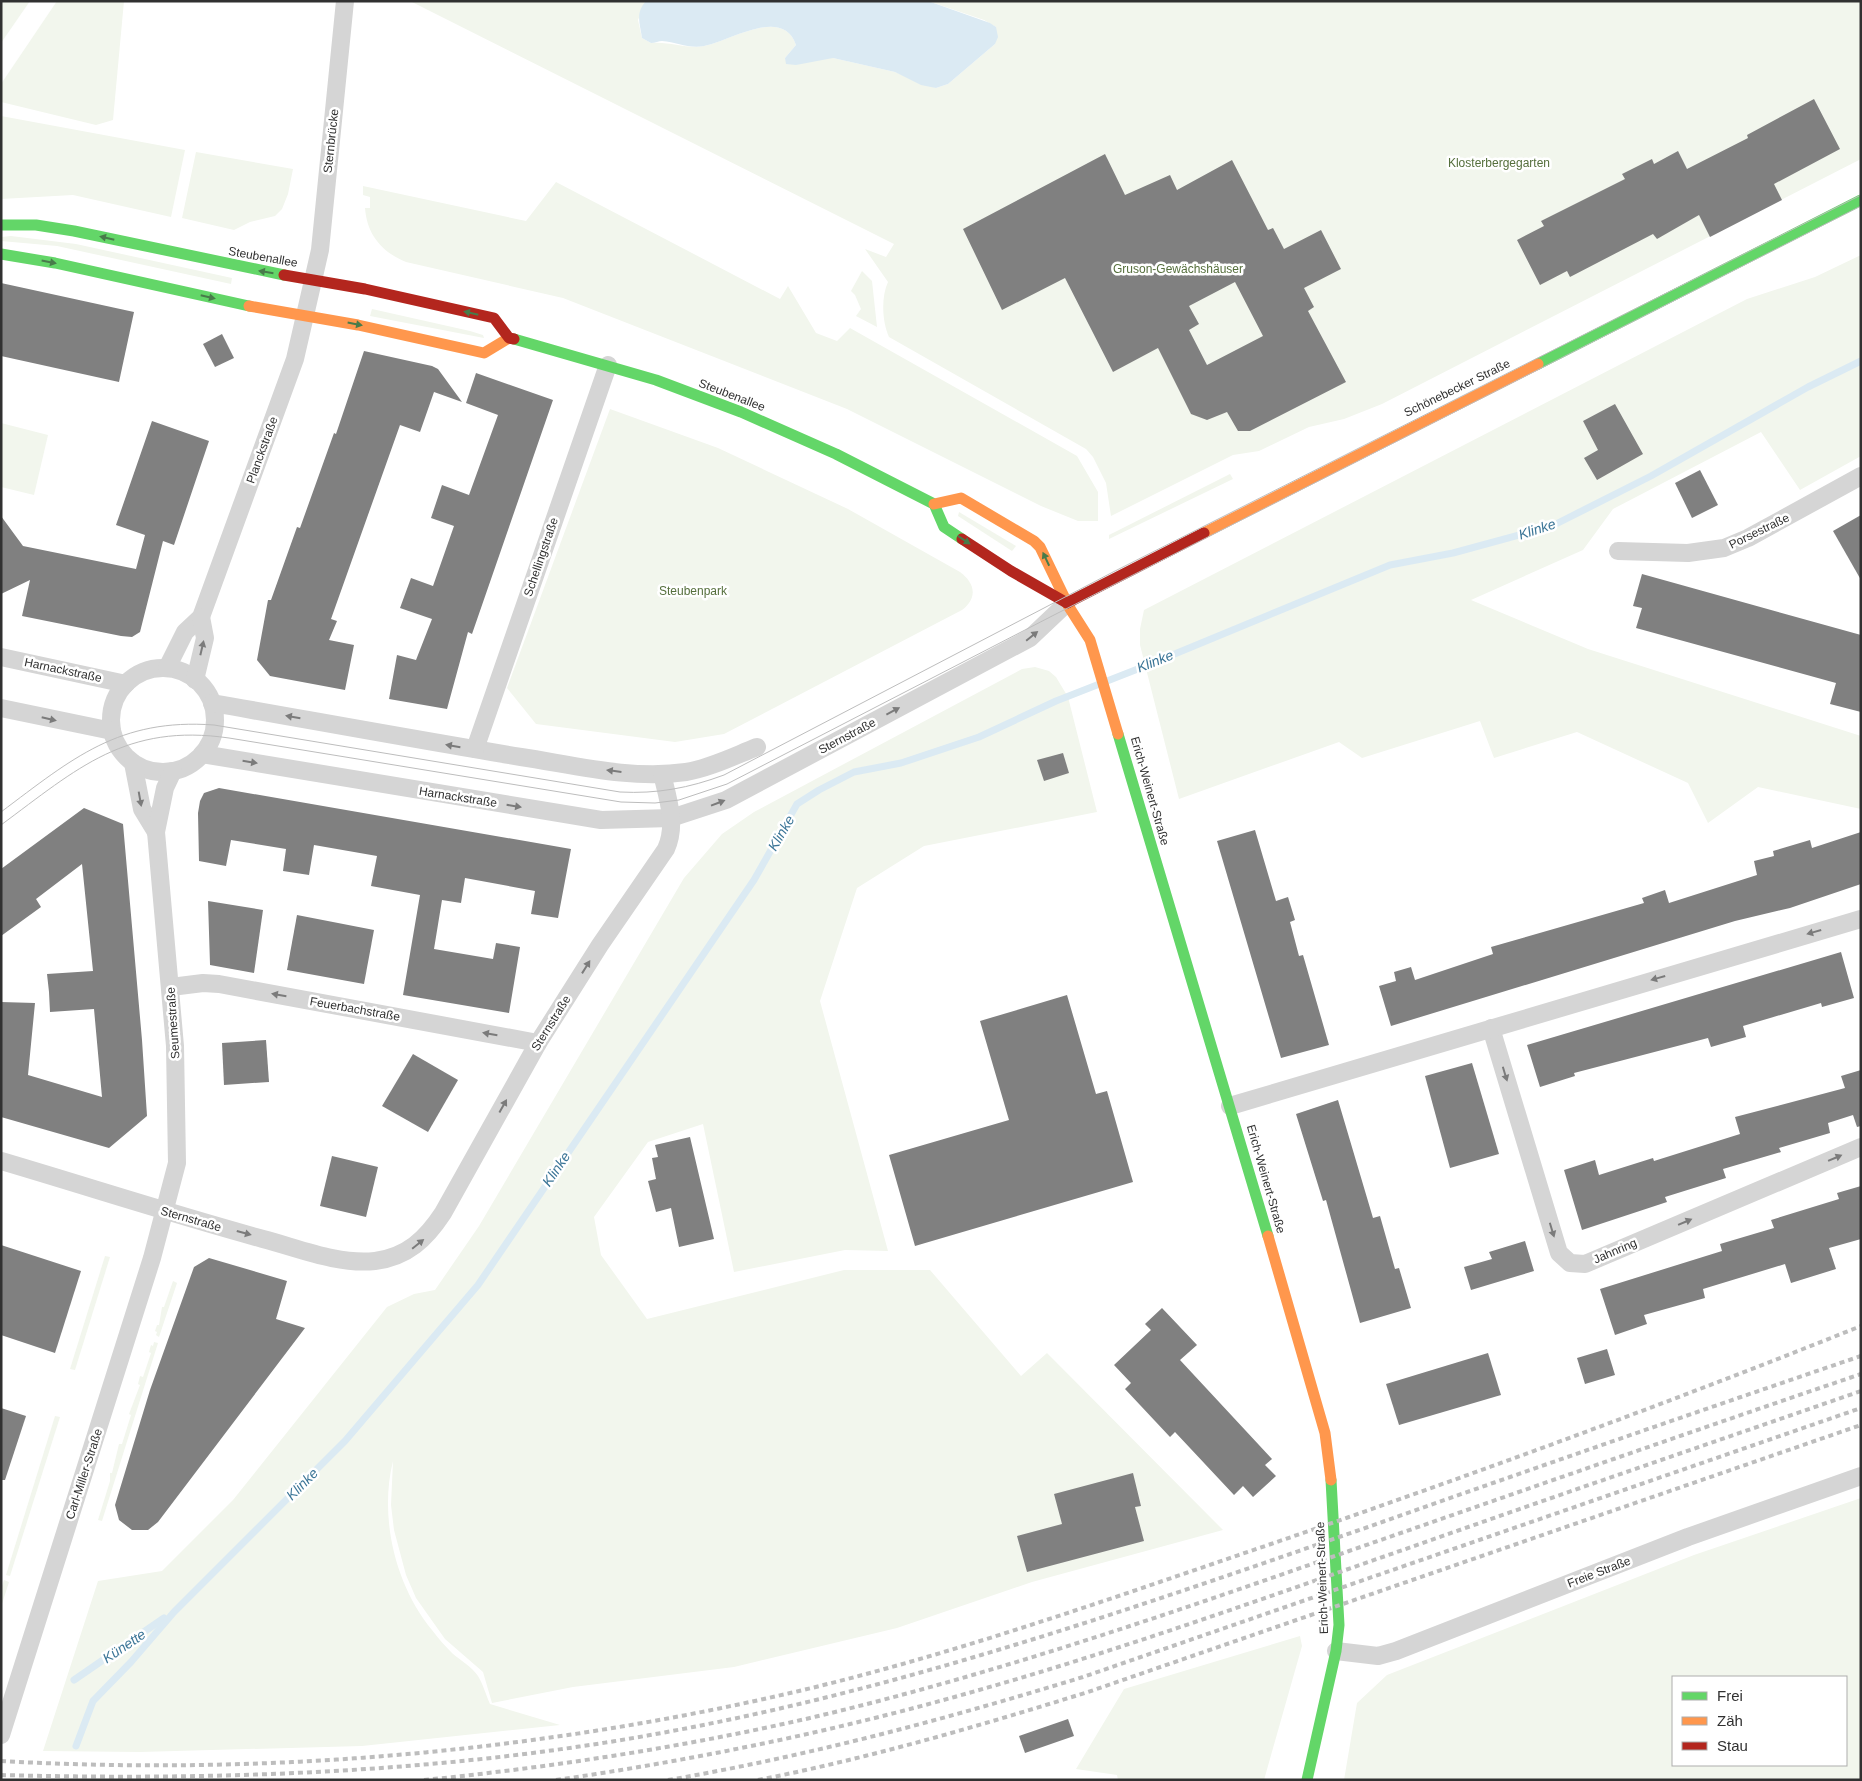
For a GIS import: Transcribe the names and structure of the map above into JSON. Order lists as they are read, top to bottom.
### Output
{
  "streets": {
    "main road": ["Steubenallee", "Schönebecker Straße", "Erich-Weinert-Straße"],
    "street": [
      "Sternbrücke",
      "Planckstraße",
      "Porsestraße",
      "Schellingstraße",
      "Harnackstraße",
      "Sternstraße",
      "Feuerbachstraße",
      "Seumestraße",
      "Jahnring",
      "Carl-Miller-Straße",
      "Freie Straße"
    ]
  },
  "crossings": [
    ["Sternbrücke", "Steubenallee"],
    ["Sternbrücke", "Planckstraße"],
    ["Steubenallee", "Planckstraße"],
    ["Steubenallee", "Schellingstraße"],
    ["Schönebecker Straße", "Sternstraße"],
    ["Schönebecker Straße", "Erich-Weinert-Straße"],
    ["Planckstraße", "Harnackstraße"],
    ["Planckstraße", "Seumestraße"],
    ["Harnackstraße", "Sternstraße"],
    ["Harnackstraße", "Seumestraße"],
    ["Sternstraße", "Erich-Weinert-Straße"],
    ["Sternstraße", "Feuerbachstraße"],
    ["Sternstraße", "Seumestraße"],
    ["Sternstraße", "Carl-Miller-Straße"],
    ["Erich-Weinert-Straße", "Freie Straße"],
    ["Feuerbachstraße", "Seumestraße"],
    ["Seumestraße", "Carl-Miller-Straße"]
  ],
  "one_way": ["Sternstraße", "Feuerbachstraße"],
  "water": ["Klinke", "Künette"],
  "parks": ["Klosterbergegarten", "Gruson-Gewächshäuser", "Steubenpark"],
  "legend": ["Frei", "Zäh", "Stau"]
}
